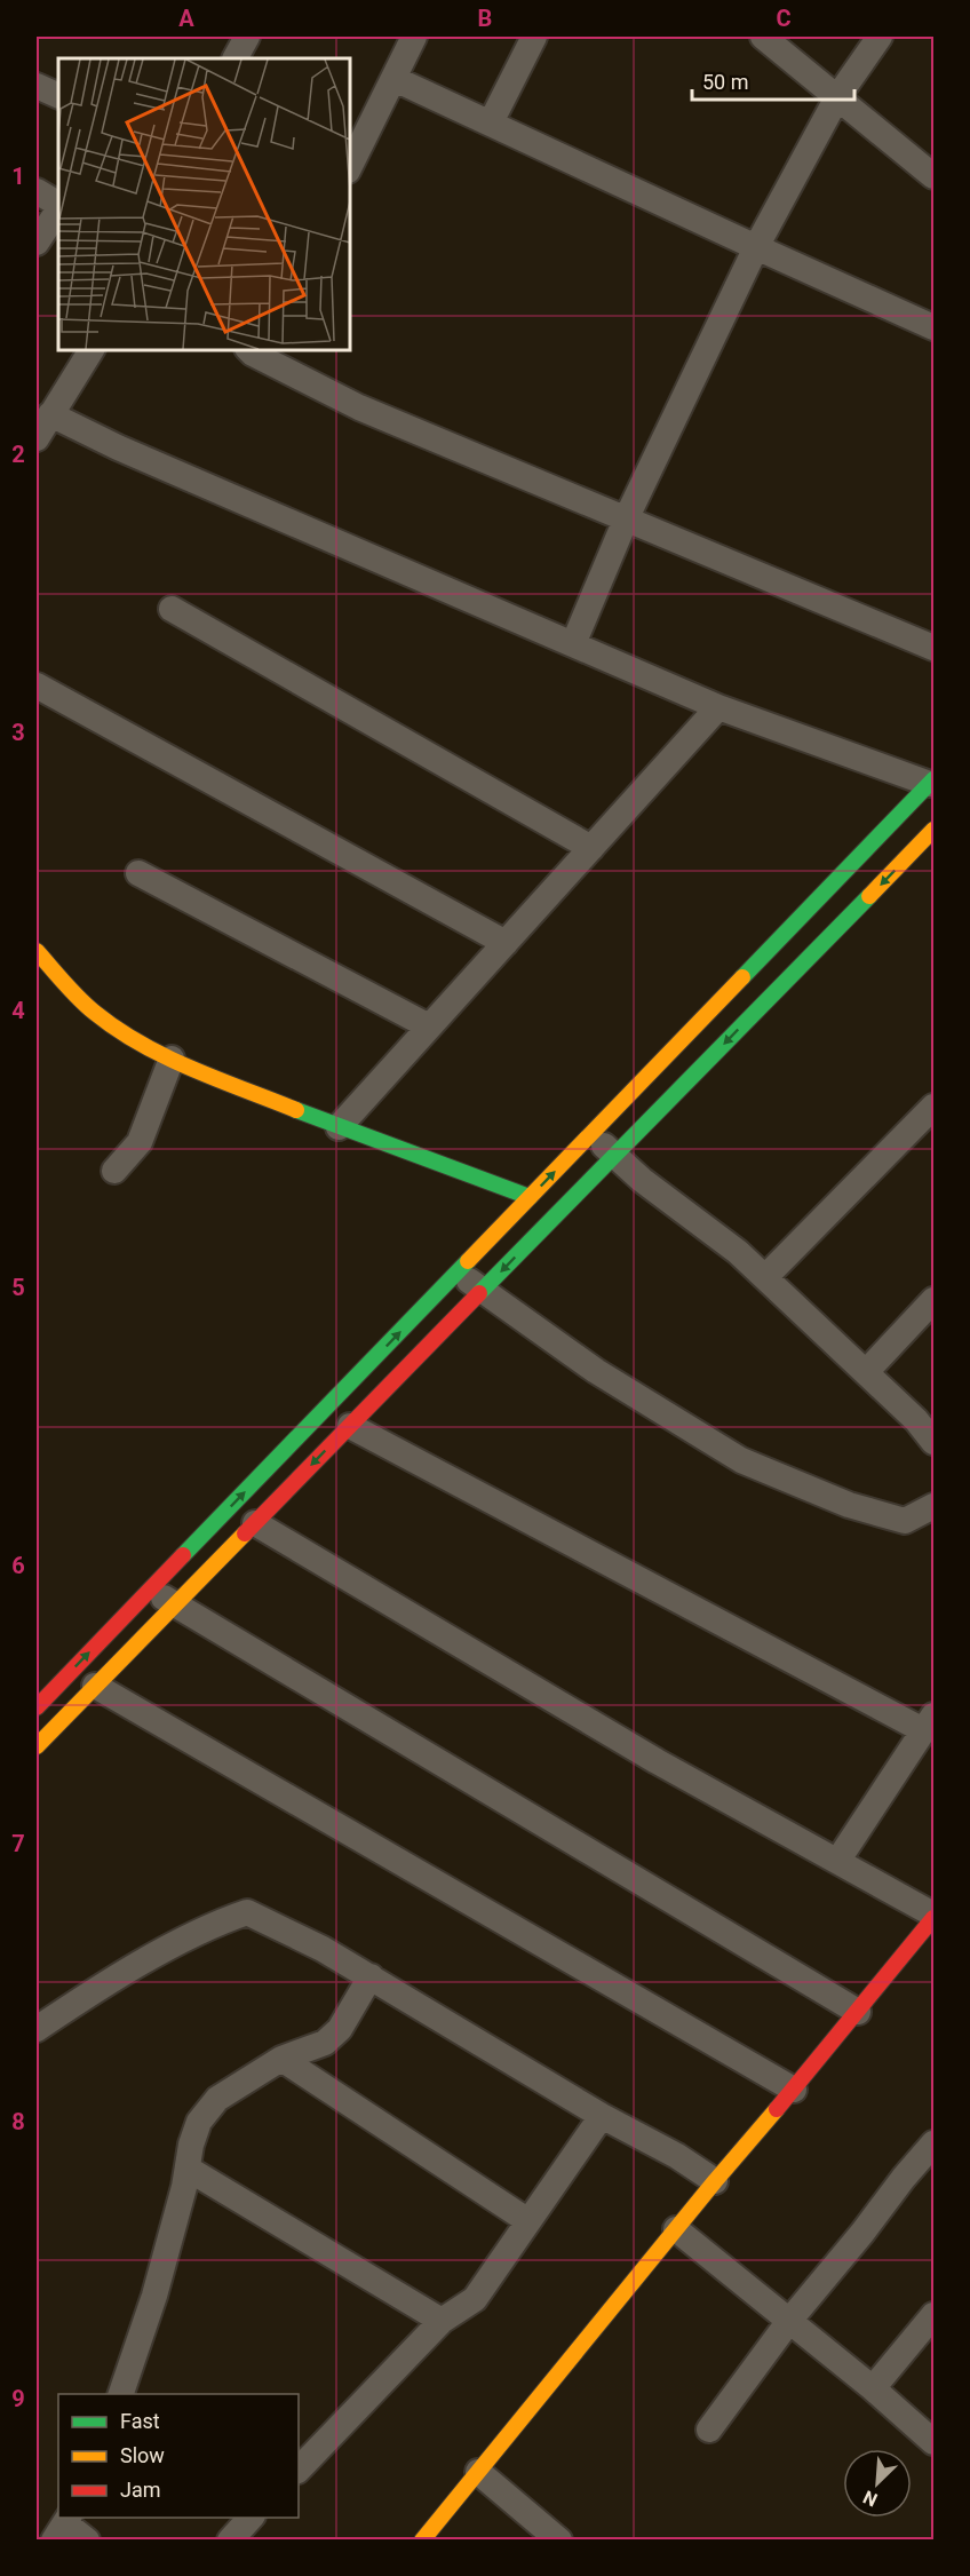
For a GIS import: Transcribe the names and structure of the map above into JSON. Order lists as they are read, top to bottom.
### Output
{
  "legend": ["Fast", "Slow", "Jam"],
  "scale_bar": "50 m",
  "north": "bottom left",
  "grid": {
    "columns": ["A", "B", "C"],
    "rows": [
      "1",
      "2",
      "3",
      "4",
      "5",
      "6",
      "7",
      "8",
      "9"
    ]
  }
}
